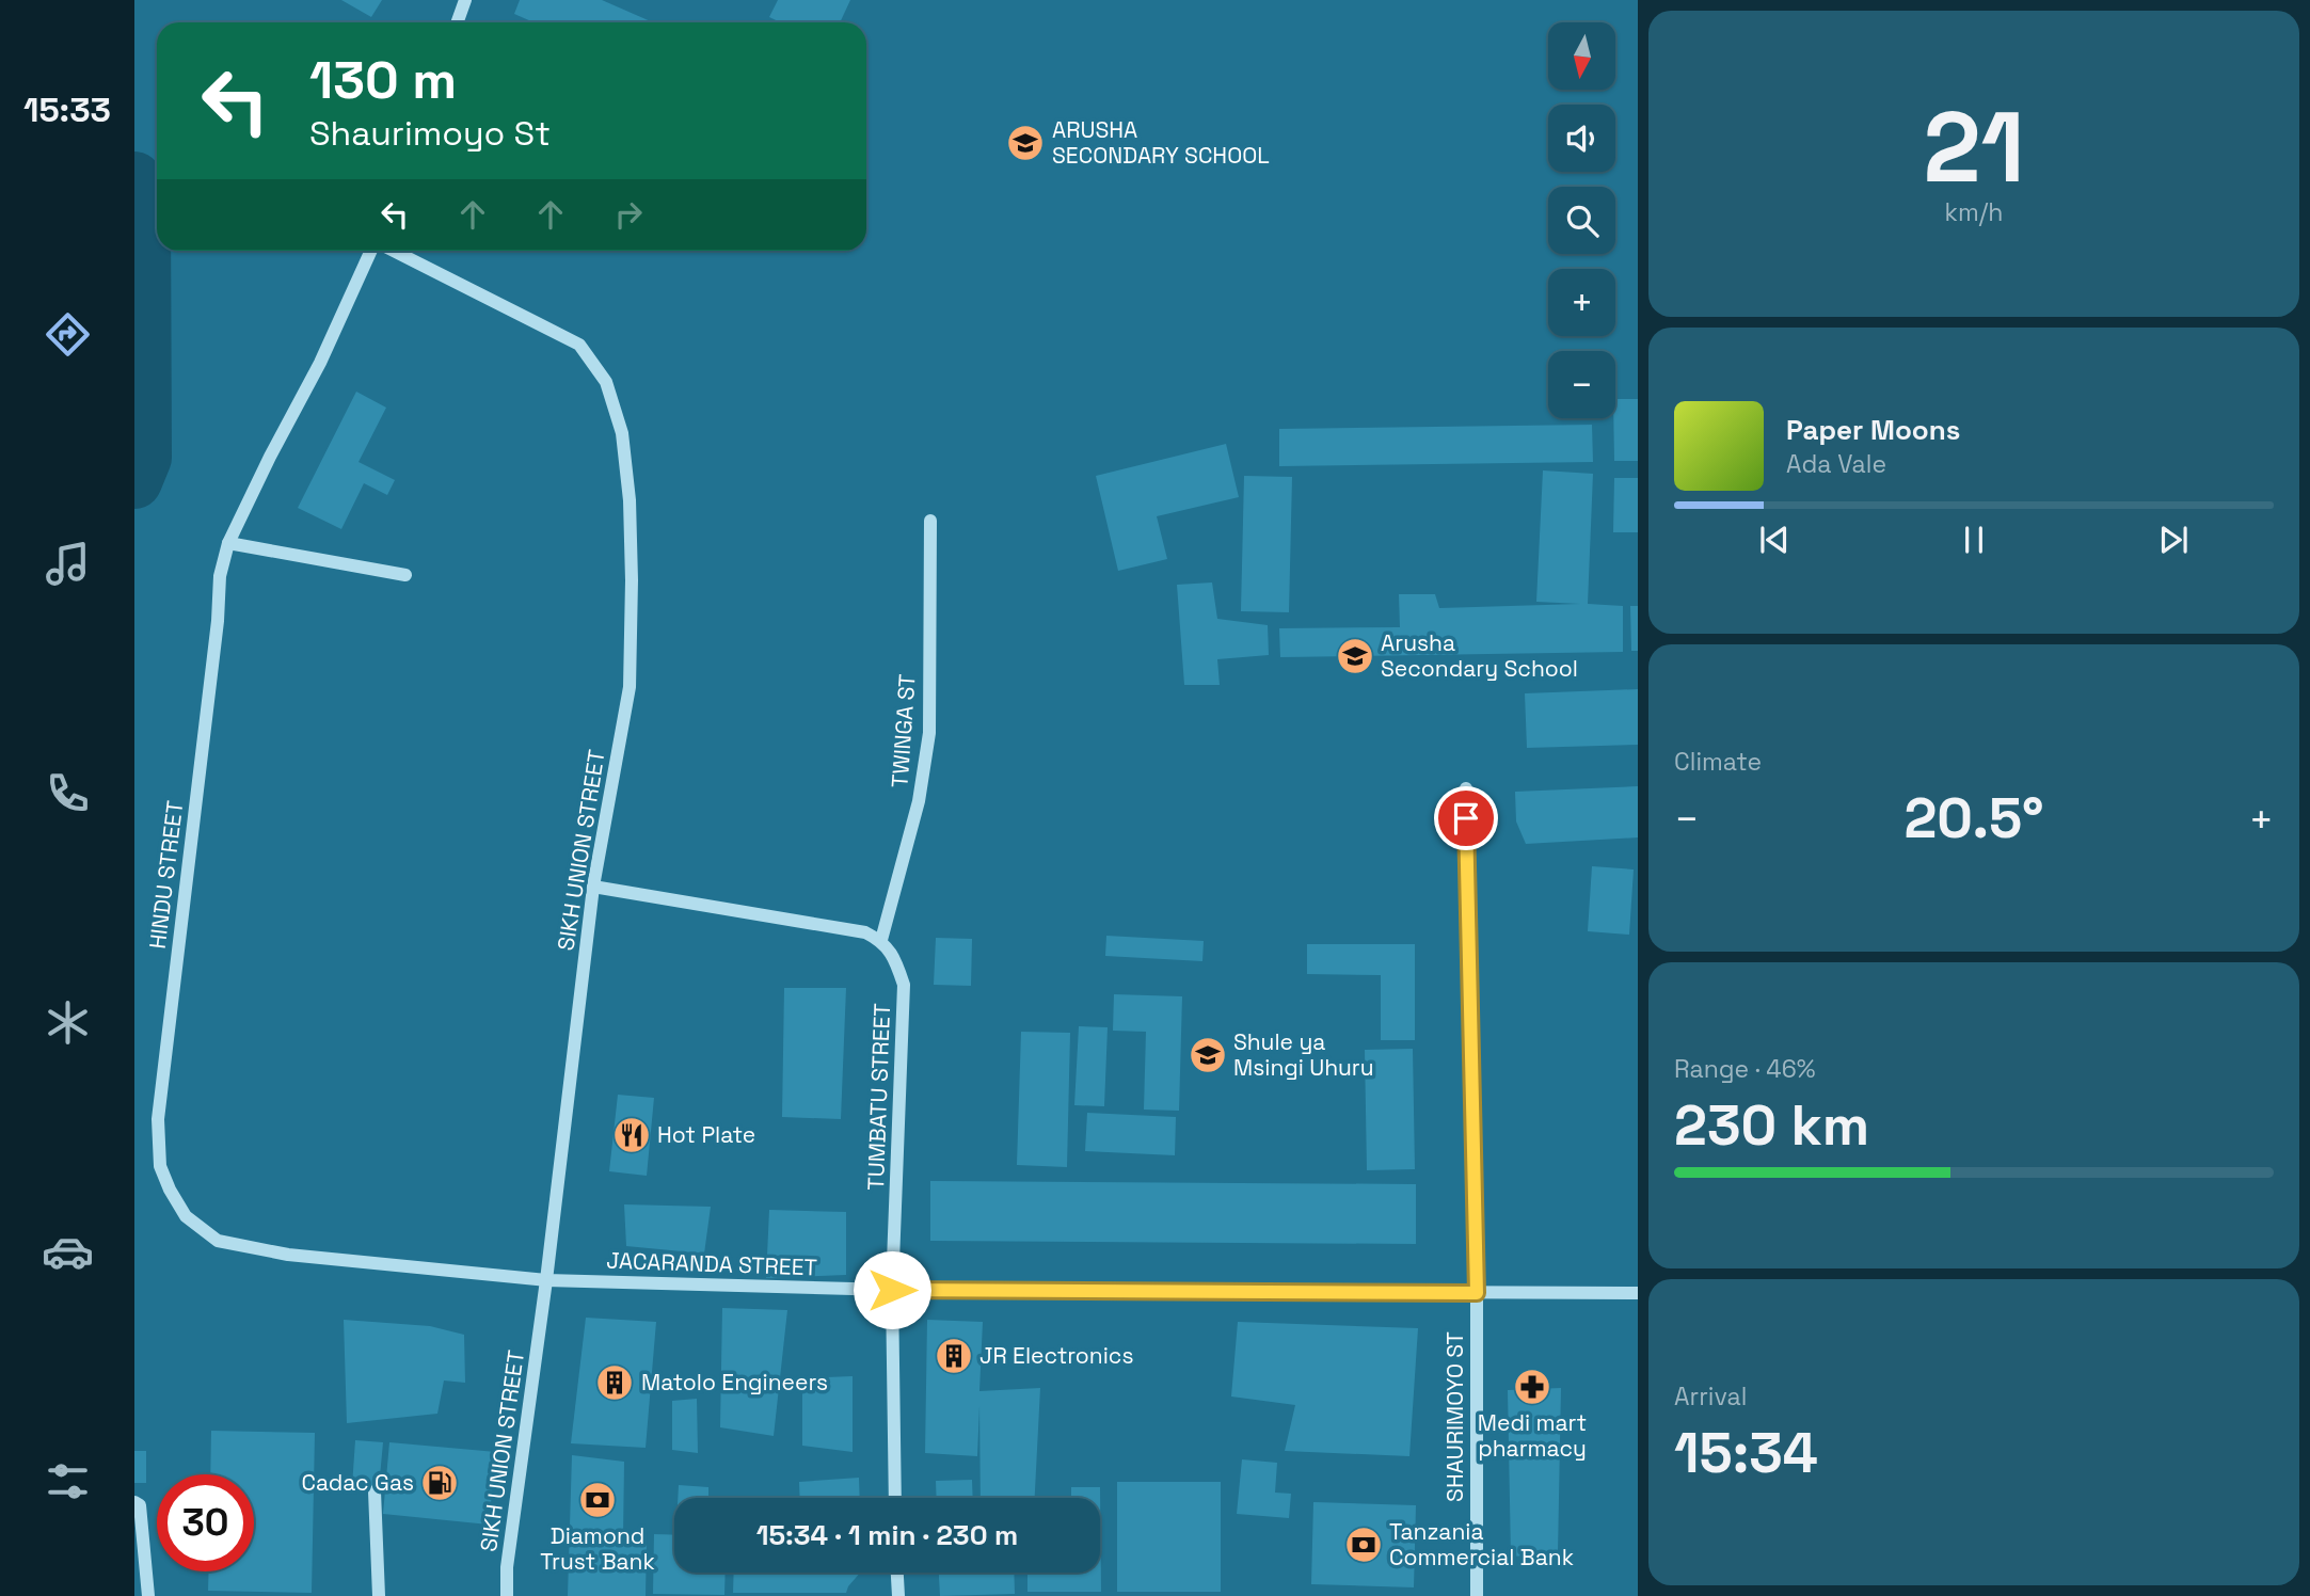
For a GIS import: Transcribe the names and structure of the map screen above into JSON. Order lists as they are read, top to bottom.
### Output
{
  "streets": {
    "street": [
      "TWINGA ST",
      "SIKH UNION STREET",
      "HINDU STREET",
      "TUMBATU STREET",
      "JACARANDA STREET",
      "SHAURIMOYO ST"
    ]
  },
  "crossings": [
    ["TWINGA ST", "TUMBATU STREET"],
    ["SIKH UNION STREET", "HINDU STREET"],
    ["SIKH UNION STREET", "JACARANDA STREET"],
    ["HINDU STREET", "JACARANDA STREET"],
    ["TUMBATU STREET", "JACARANDA STREET"],
    ["JACARANDA STREET", "SHAURIMOYO ST"]
  ],
  "places": {
    "school or university": ["ARUSHA SECONDARY SCHOOL", "Arusha Secondary School", "Shule ya Msingi Uhuru"],
    "restaurant": ["Hot Plate"],
    "building": ["JR Electronics", "Matolo Engineers"],
    "pharmacy": ["Medi mart pharmacy"],
    "fuel station": ["Cadac Gas"],
    "bank": ["Diamond Trust Bank", "Tanzania Commercial Bank"]
  },
  "north": "bottom",
  "page": {
    "tabs": "15:33",
    "tile": [
      ["21", "km/h"],
      "Climate",
      ["Range · 46%", "230 km"],
      ["Arrival", "15:34"]
    ],
    "map_buttons": ["+", "−"],
    "turn": ["130 m", "Shaurimoyo St"],
    "song": ["Paper Moons", "Ada Vale"],
    "heat": ["−", "20.5°", "+"],
    "limit": "30",
    "trip": "15:34 · 1 min · 230 m"
  }
}
